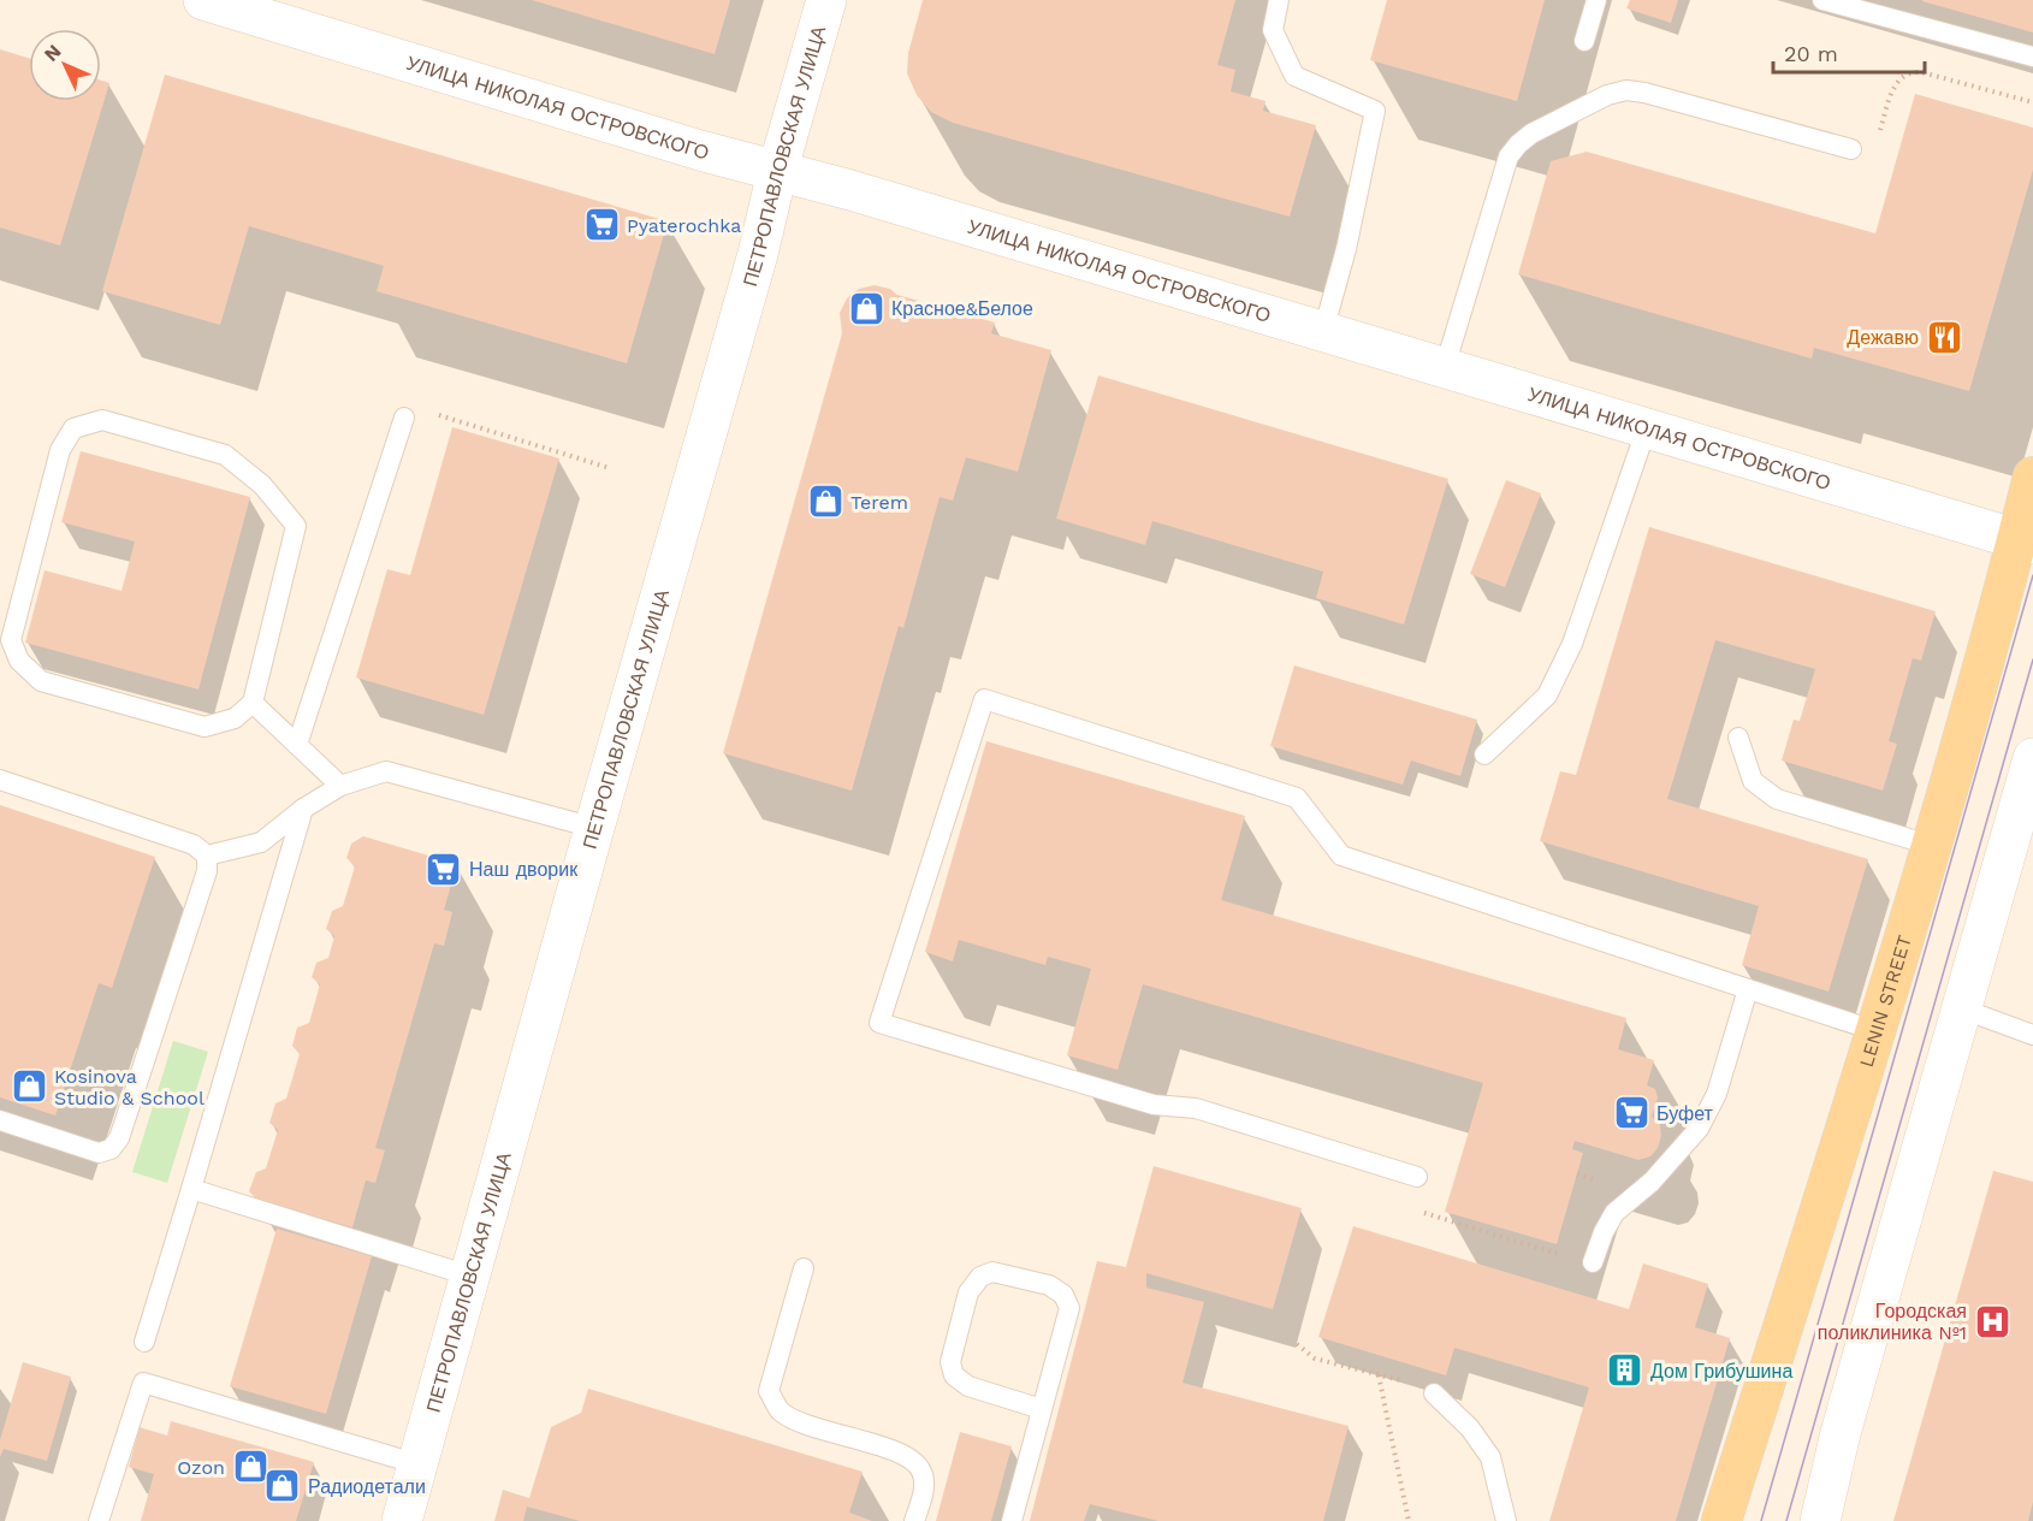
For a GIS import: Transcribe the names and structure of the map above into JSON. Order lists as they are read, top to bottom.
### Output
{
  "streets": {
    "main road": ["LENIN STREET"],
    "street": ["УЛИЦА НИКОЛАЯ ОСТРОВСКОГО", "ПЕТРОПАВЛОВСКАЯ УЛИЦА"]
  },
  "crossings": [
    ["УЛИЦА НИКОЛАЯ ОСТРОВСКОГО", "ПЕТРОПАВЛОВСКАЯ УЛИЦА"],
    ["УЛИЦА НИКОЛАЯ ОСТРОВСКОГО", "LENIN STREET"]
  ],
  "places": {
    "supermarket": ["Pyaterochka", "Наш дворик", "Буфет"],
    "shop": [
      "Красное&Белое",
      "Terem",
      "Kosinova Studio & School",
      "Ozon",
      "Радиодетали"
    ],
    "restaurant": ["Дежавю"],
    "hospital": ["Городская поликлиника №1"],
    "building": ["Дом Грибушина"]
  },
  "scale_bar": "20 m",
  "north": "top left"
}
